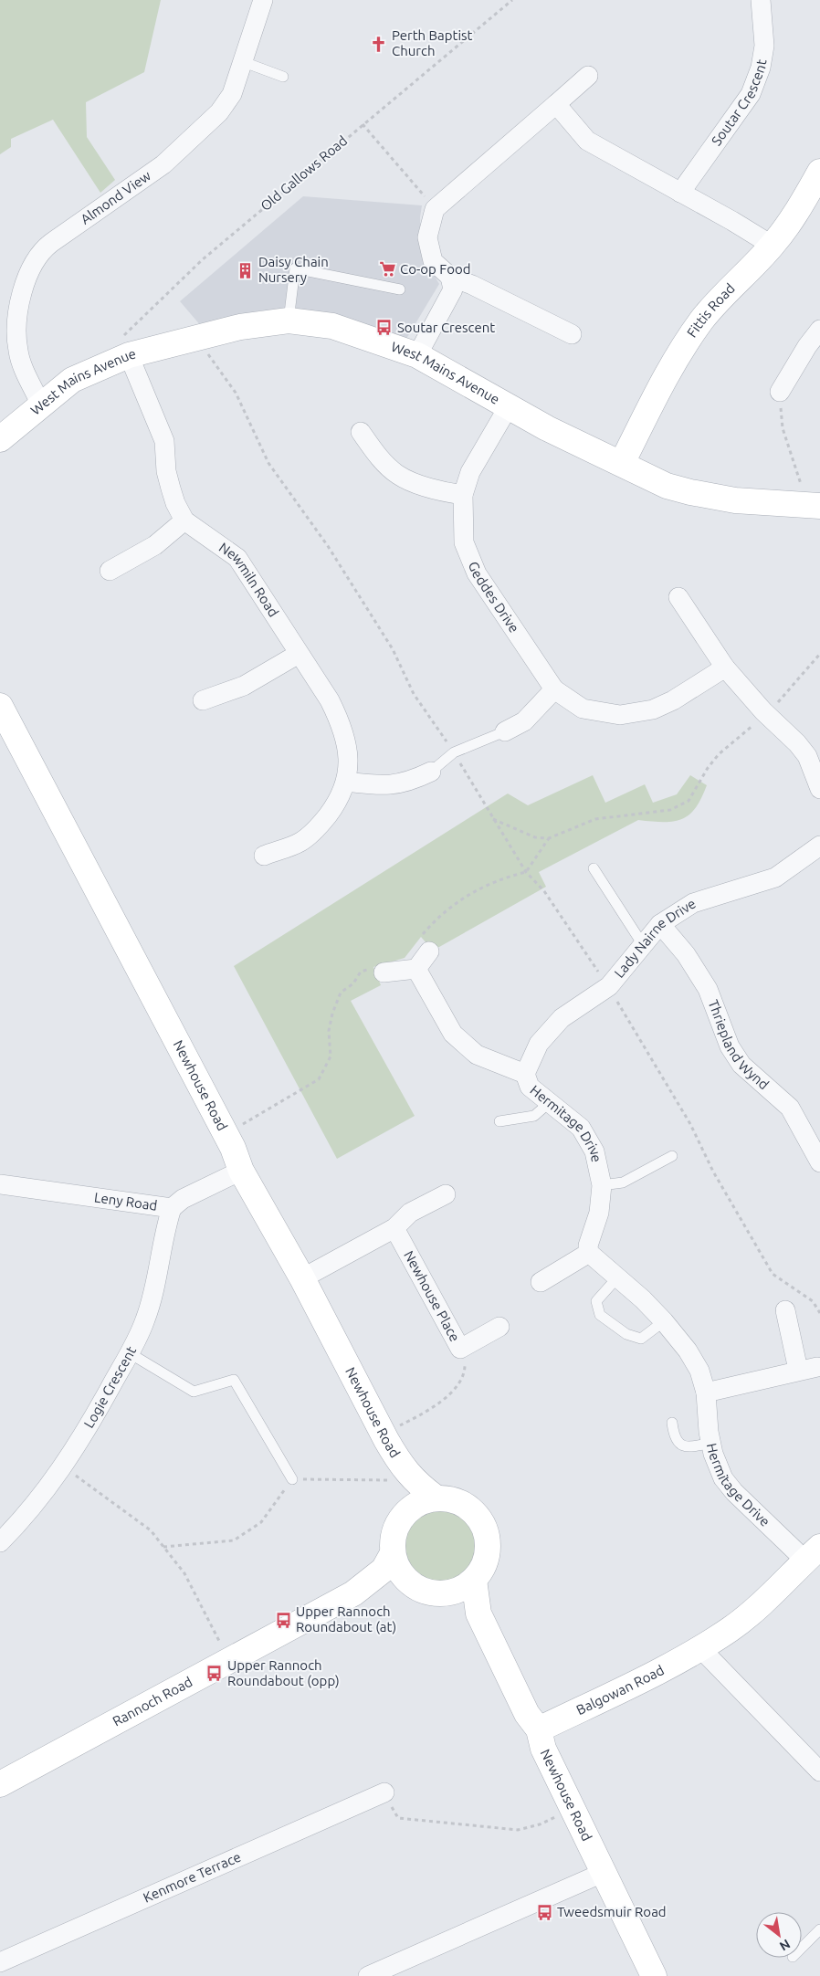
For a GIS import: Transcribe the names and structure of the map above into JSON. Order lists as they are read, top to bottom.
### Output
{
  "streets": {
    "street": [
      "Soutar Crescent",
      "Almond View",
      "Fittis Road",
      "West Mains Avenue",
      "Newmiln Road",
      "Geddes Drive",
      "Lady Nairne Drive",
      "Thriepland Wynd",
      "Newhouse Road",
      "Hermitage Drive",
      "Leny Road",
      "Newhouse Place",
      "Logie Crescent",
      "Balgowan Road",
      "Rannoch Road",
      "Kenmore Terrace"
    ],
    "path": ["Old Gallows Road"]
  },
  "crossings": [
    ["Old Gallows Road", "West Mains Avenue"],
    ["Old Gallows Road", "Newmiln Road"],
    ["Almond View", "West Mains Avenue"],
    ["Fittis Road", "West Mains Avenue"],
    ["West Mains Avenue", "Newmiln Road"],
    ["West Mains Avenue", "Geddes Drive"],
    ["Lady Nairne Drive", "Thriepland Wynd"],
    ["Lady Nairne Drive", "Hermitage Drive"],
    ["Newhouse Road", "Leny Road"],
    ["Newhouse Road", "Balgowan Road"],
    ["Newhouse Road", "Rannoch Road"],
    ["Hermitage Drive", "Balgowan Road"],
    ["Leny Road", "Logie Crescent"]
  ],
  "places": {
    "church": ["Perth Baptist Church"],
    "supermarket": ["Co-op Food"],
    "building": ["Daisy Chain Nursery"],
    "bus stop": [
      "Soutar Crescent",
      "Upper Rannoch Roundabout (at)",
      "Upper Rannoch Roundabout (opp)",
      "Tweedsmuir Road"
    ]
  },
  "north": "bottom right"
}
